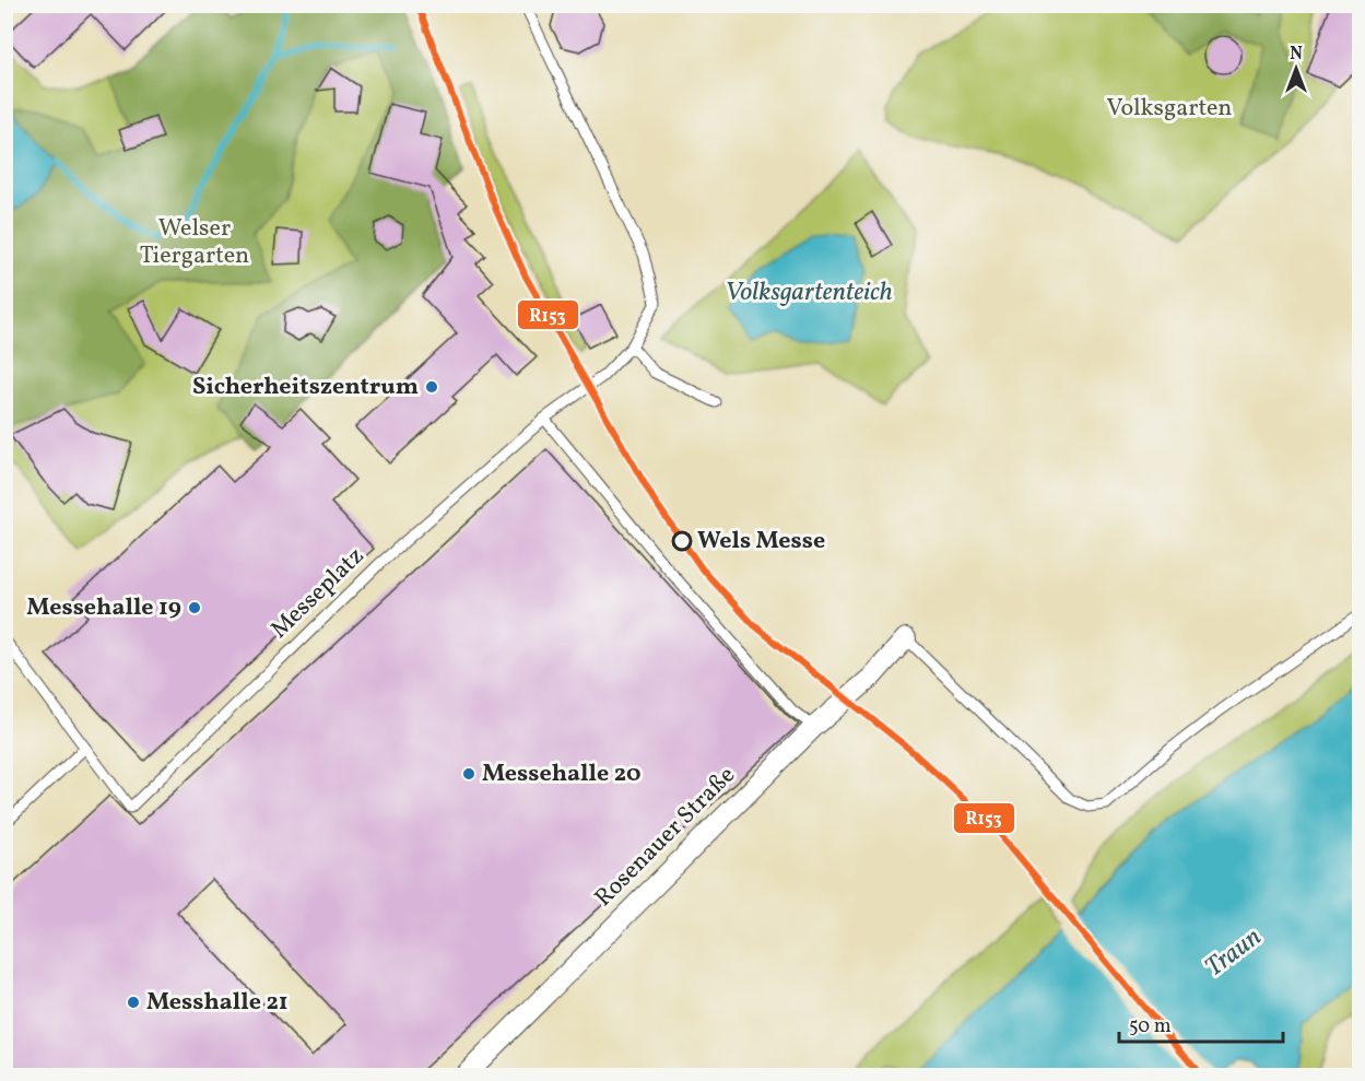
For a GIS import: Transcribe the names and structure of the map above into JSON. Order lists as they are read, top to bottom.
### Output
{
  "streets": {
    "street": ["Rosenauer Straße"],
    "lane": ["Messeplatz"]
  },
  "water": ["Volksgartenteich", "Traun"],
  "parks": ["Volksgarten", "Welser Tiergarten"],
  "places": [
    "Sicherheitszentrum",
    "Wels Messe",
    "Messehalle 19",
    "Messehalle 20",
    "Messhalle 21"
  ],
  "lines": ["transit line R153"],
  "scale_bar": "50 m",
  "north": "top"
}
